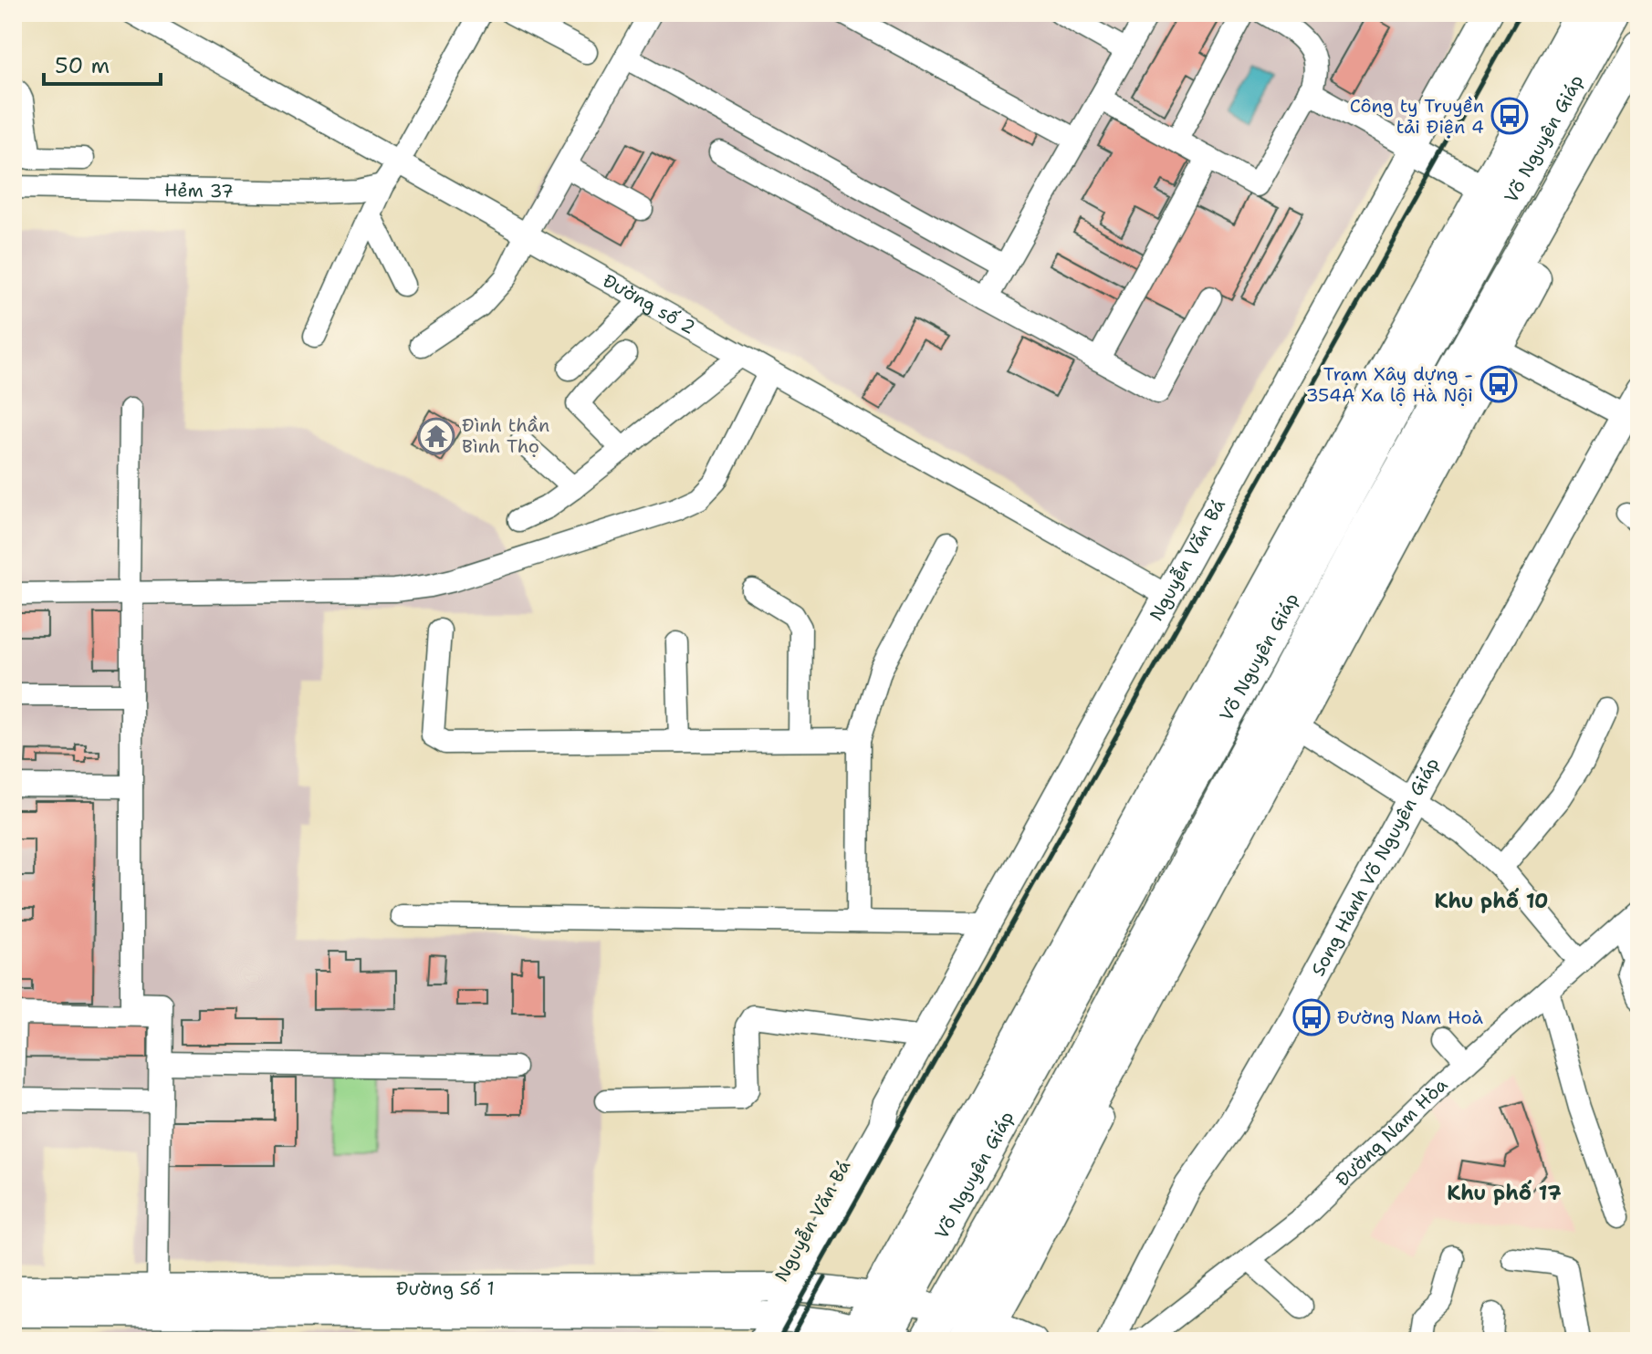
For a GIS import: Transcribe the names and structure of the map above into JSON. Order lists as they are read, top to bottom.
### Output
{
  "streets": {
    "highway": ["Võ Nguyên Giáp"],
    "main road": ["Nguyễn Văn Bá", "Song Hành Võ Nguyên Giáp", "Đường Số 1"],
    "street": ["Hẻm 37", "Đường số 2", "Đường Nam Hòa"]
  },
  "crossings": [
    ["Võ Nguyên Giáp", "Đường Số 1"],
    ["Đường số 2", "Nguyễn Văn Bá"],
    ["Nguyễn Văn Bá", "Đường Số 1"]
  ],
  "districts": ["Khu phố 10", "Khu phố 17"],
  "places": {
    "bus stop": ["Công ty Truyền tải Điện 4", "Trạm Xây dựng - 354A Xa lộ Hà Nội", "Đường Nam Hoà"],
    "temple": ["Đình thần Bình Thọ"]
  },
  "scale_bar": "50 m"
}
